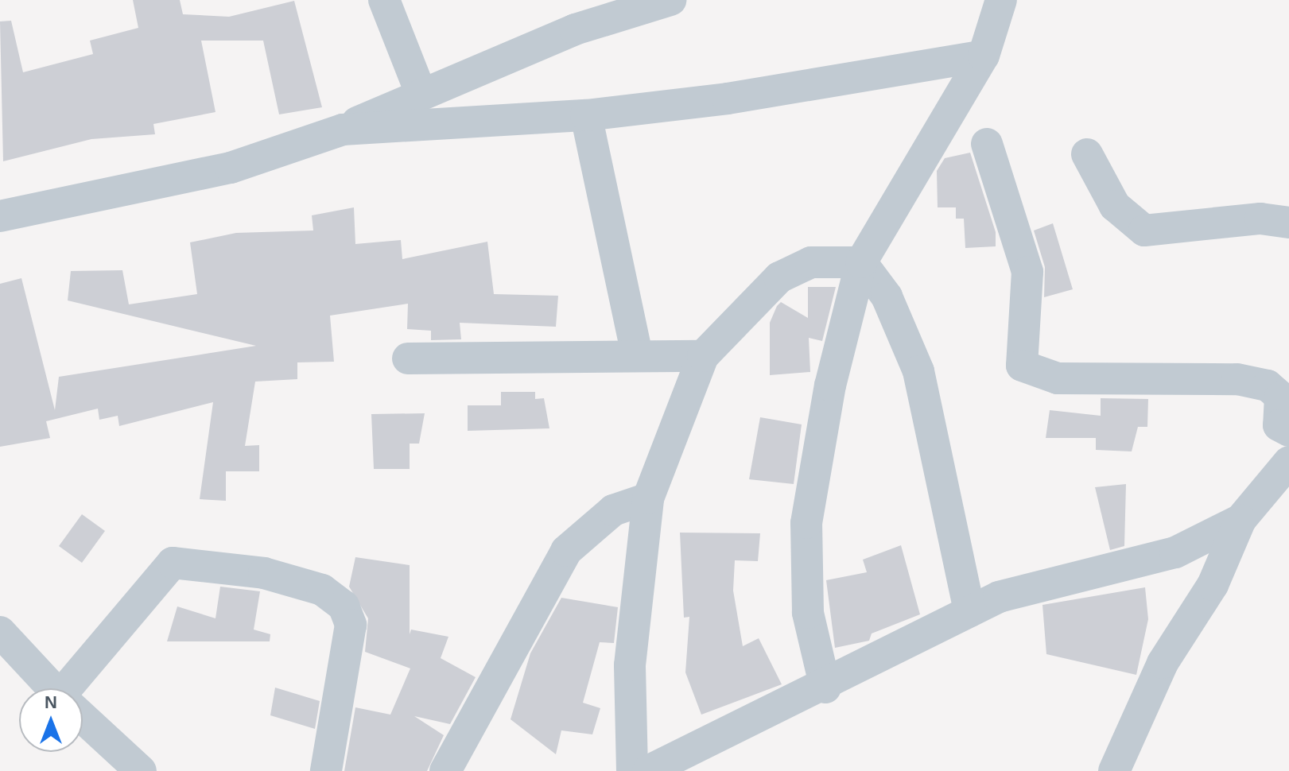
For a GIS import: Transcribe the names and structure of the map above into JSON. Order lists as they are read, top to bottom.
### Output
{
  "north": "top"
}
